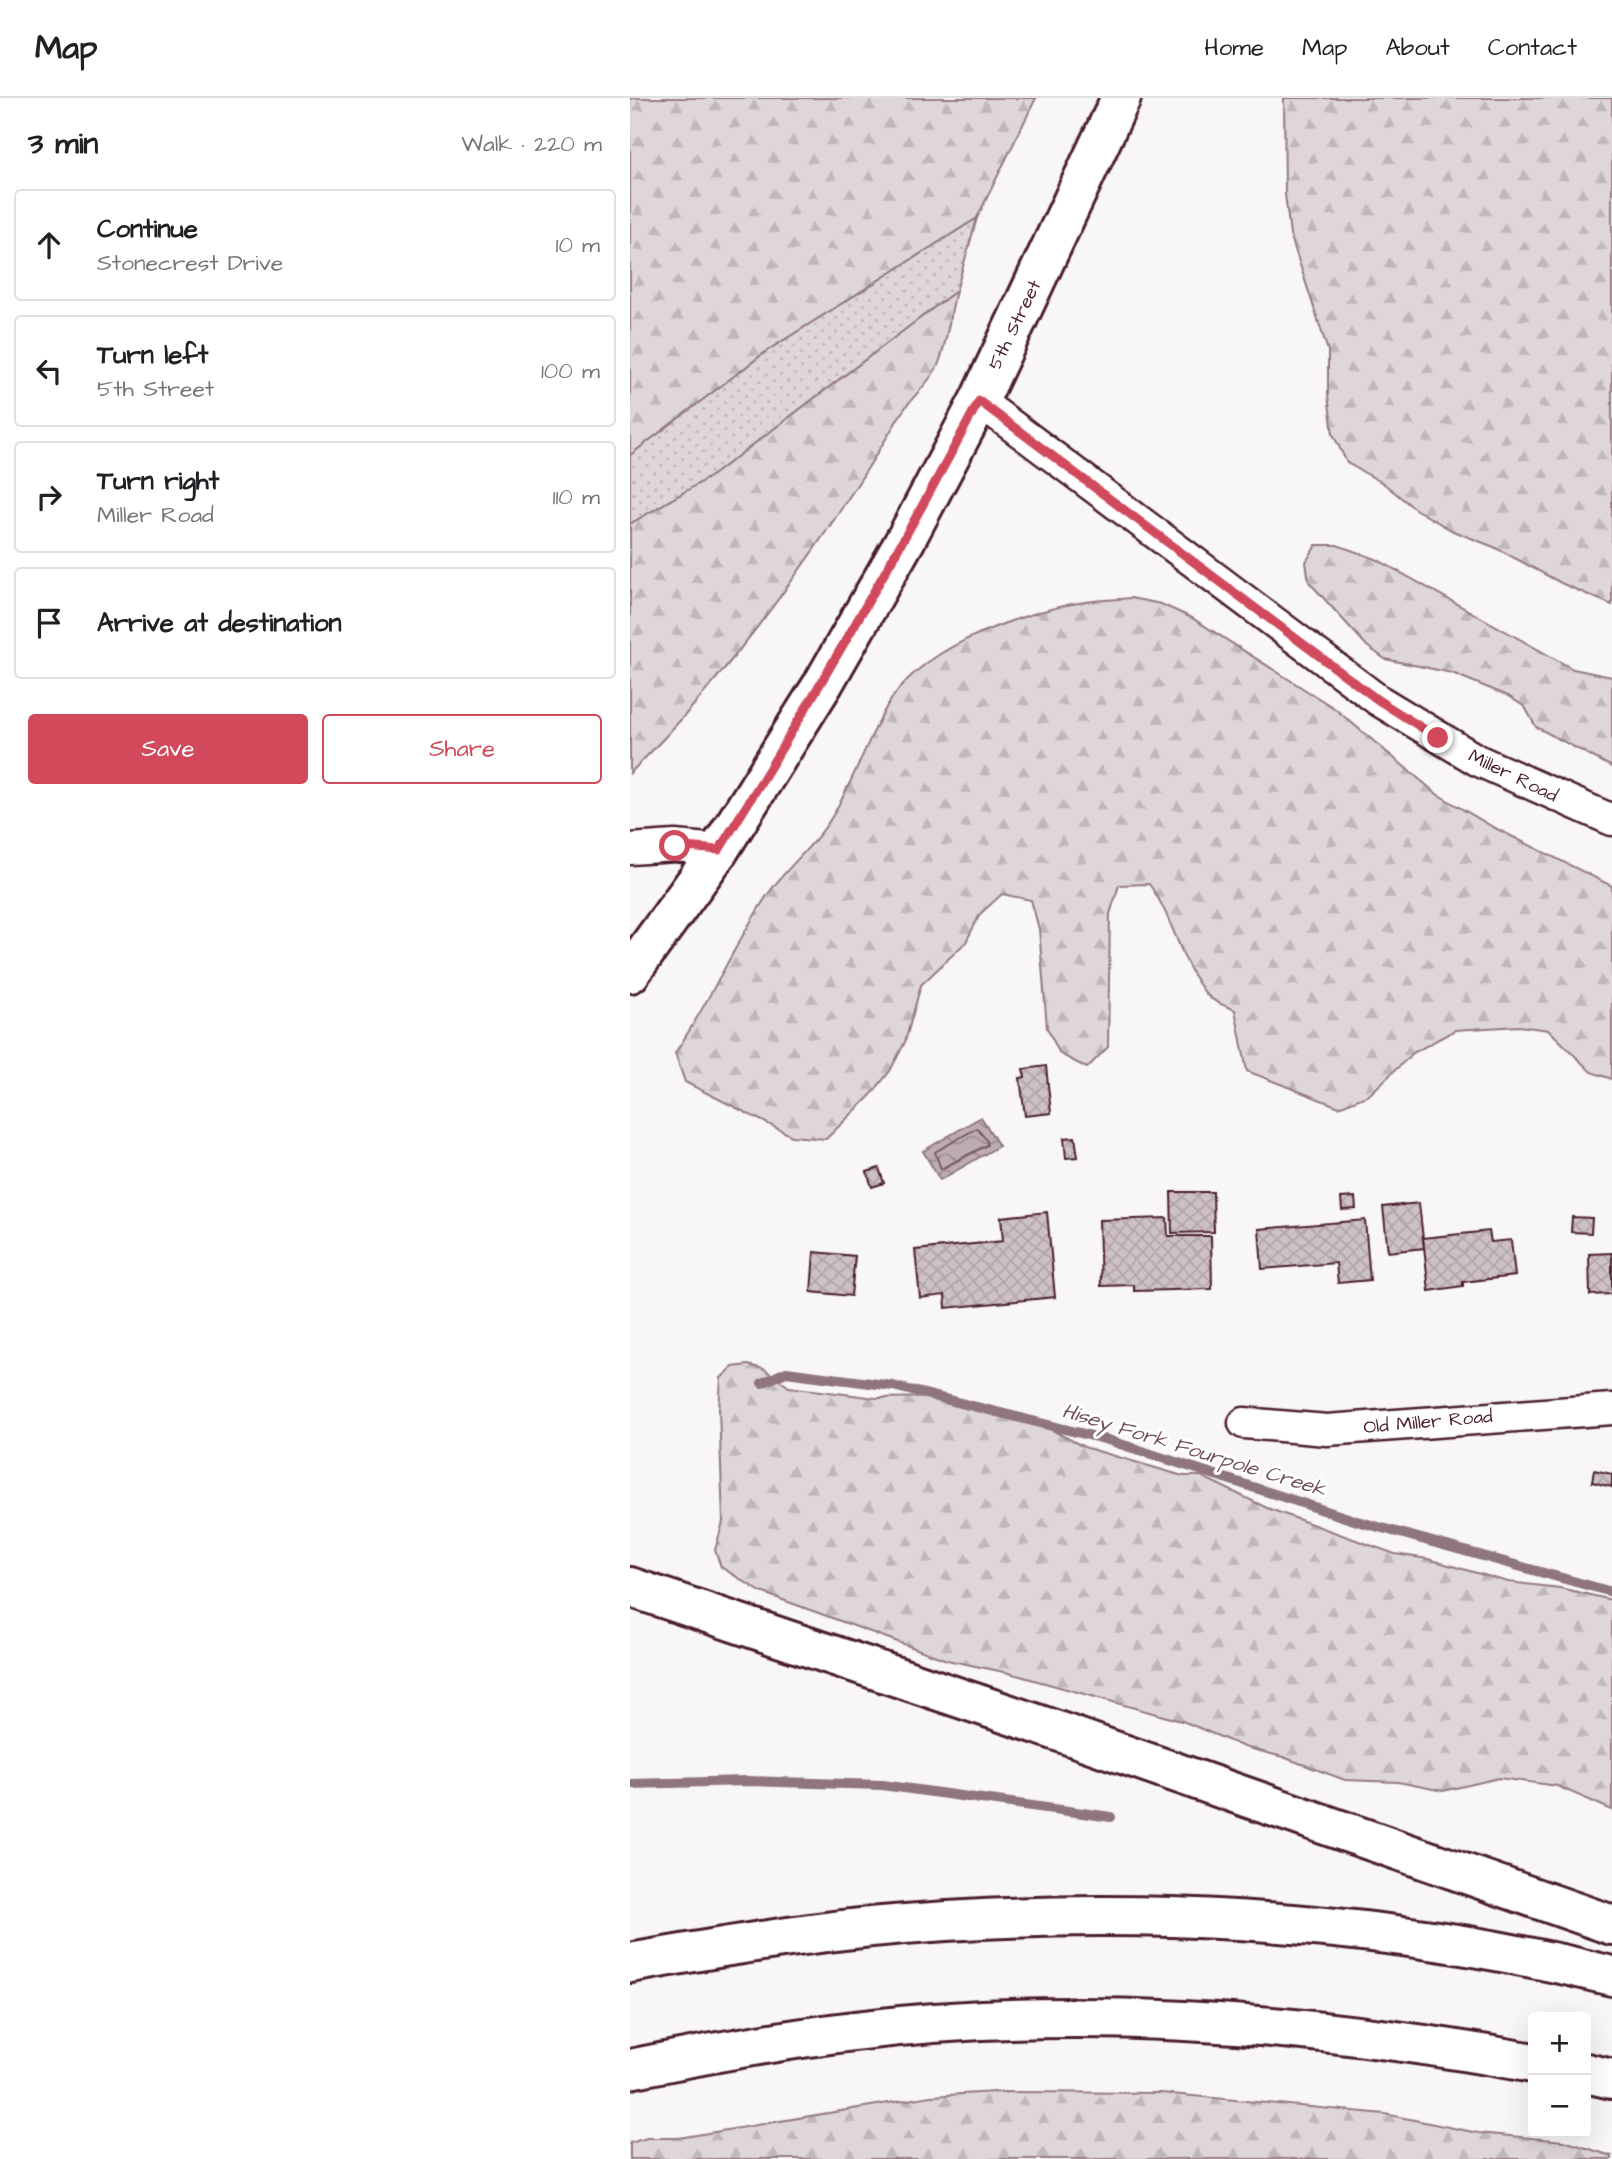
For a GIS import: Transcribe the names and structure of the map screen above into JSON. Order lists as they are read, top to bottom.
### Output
{
  "streets": {
    "main road": ["5th Street"],
    "street": ["Miller Road", "Old Miller Road"]
  },
  "crossings": [
    ["5th Street", "Miller Road"]
  ],
  "water": ["Hisey Fork Fourpole Creek"],
  "page": {
    "header": "Map",
    "nav": [
      "Home",
      "Map",
      "About",
      "Contact"
    ],
    "heading": ["3 min", "Walk · 220 m"],
    "list": [
      ["Continue", "Stonecrest Drive", "10 m"],
      ["Turn left", "5th Street", "100 m"],
      ["Turn right", "Miller Road", "110 m"],
      "Arrive at destination"
    ],
    "buttons": ["Save", "Share"],
    "map_buttons": ["+", "−"]
  }
}
